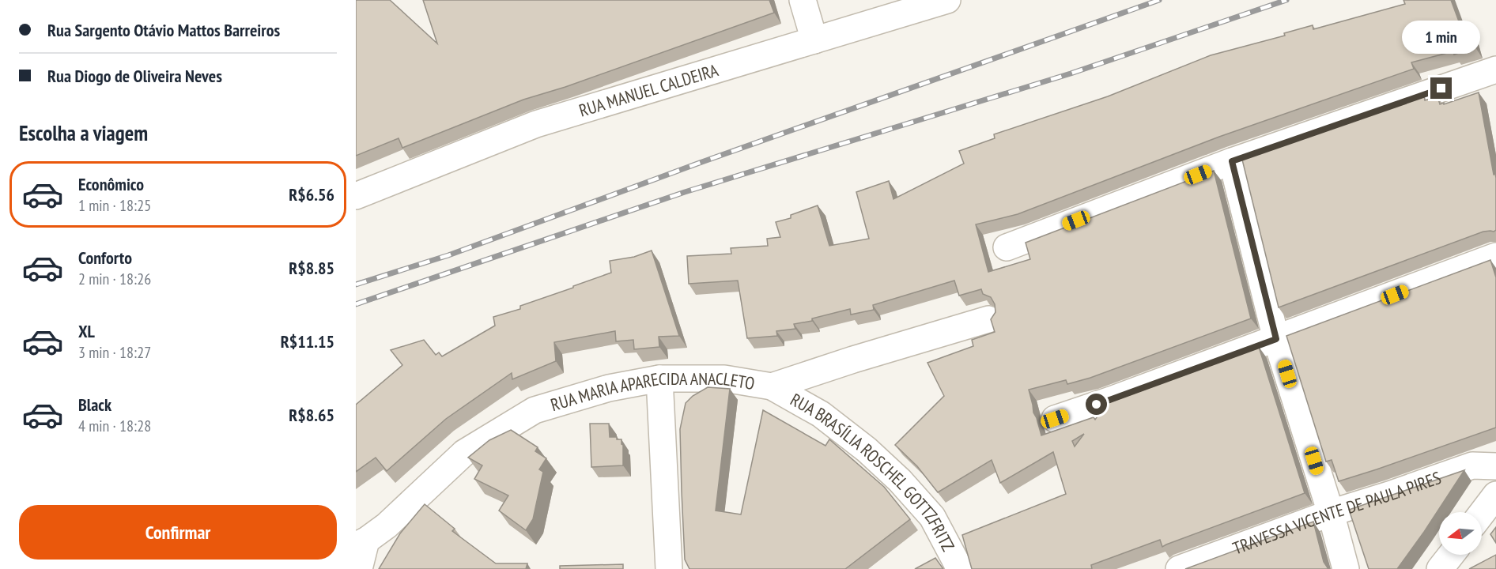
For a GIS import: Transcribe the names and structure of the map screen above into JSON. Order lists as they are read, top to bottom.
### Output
{
  "streets": {
    "street": [
      "RUA MANUEL CALDEIRA",
      "RUA MARIA APARECIDA ANACLETO",
      "RUA BRASÍLIA ROSCHEL GOTTZFRITZ",
      "TRAVESSA VICENTE DE PAULA PIRES"
    ]
  },
  "crossings": [
    ["RUA MARIA APARECIDA ANACLETO", "RUA BRASÍLIA ROSCHEL GOTTZFRITZ"]
  ],
  "north": "left",
  "page": {
    "banner": ["Rua Sargento Otávio Mattos Barreiros", "Rua Diogo de Oliveira Neves"],
    "bubble": "1 min",
    "heading": "Escolha a viagem",
    "list": [
      {
        "name": "Econômico",
        "note": "1 min · 18:25",
        "value": "R$6.56"
      },
      {
        "name": "Conforto",
        "note": "2 min · 18:26",
        "value": "R$8.85"
      },
      {
        "name": "XL",
        "note": "3 min · 18:27",
        "value": "R$11.15"
      },
      {
        "name": "Black",
        "note": "4 min · 18:28",
        "value": "R$8.65"
      }
    ],
    "buttons": "Confirmar"
  }
}
